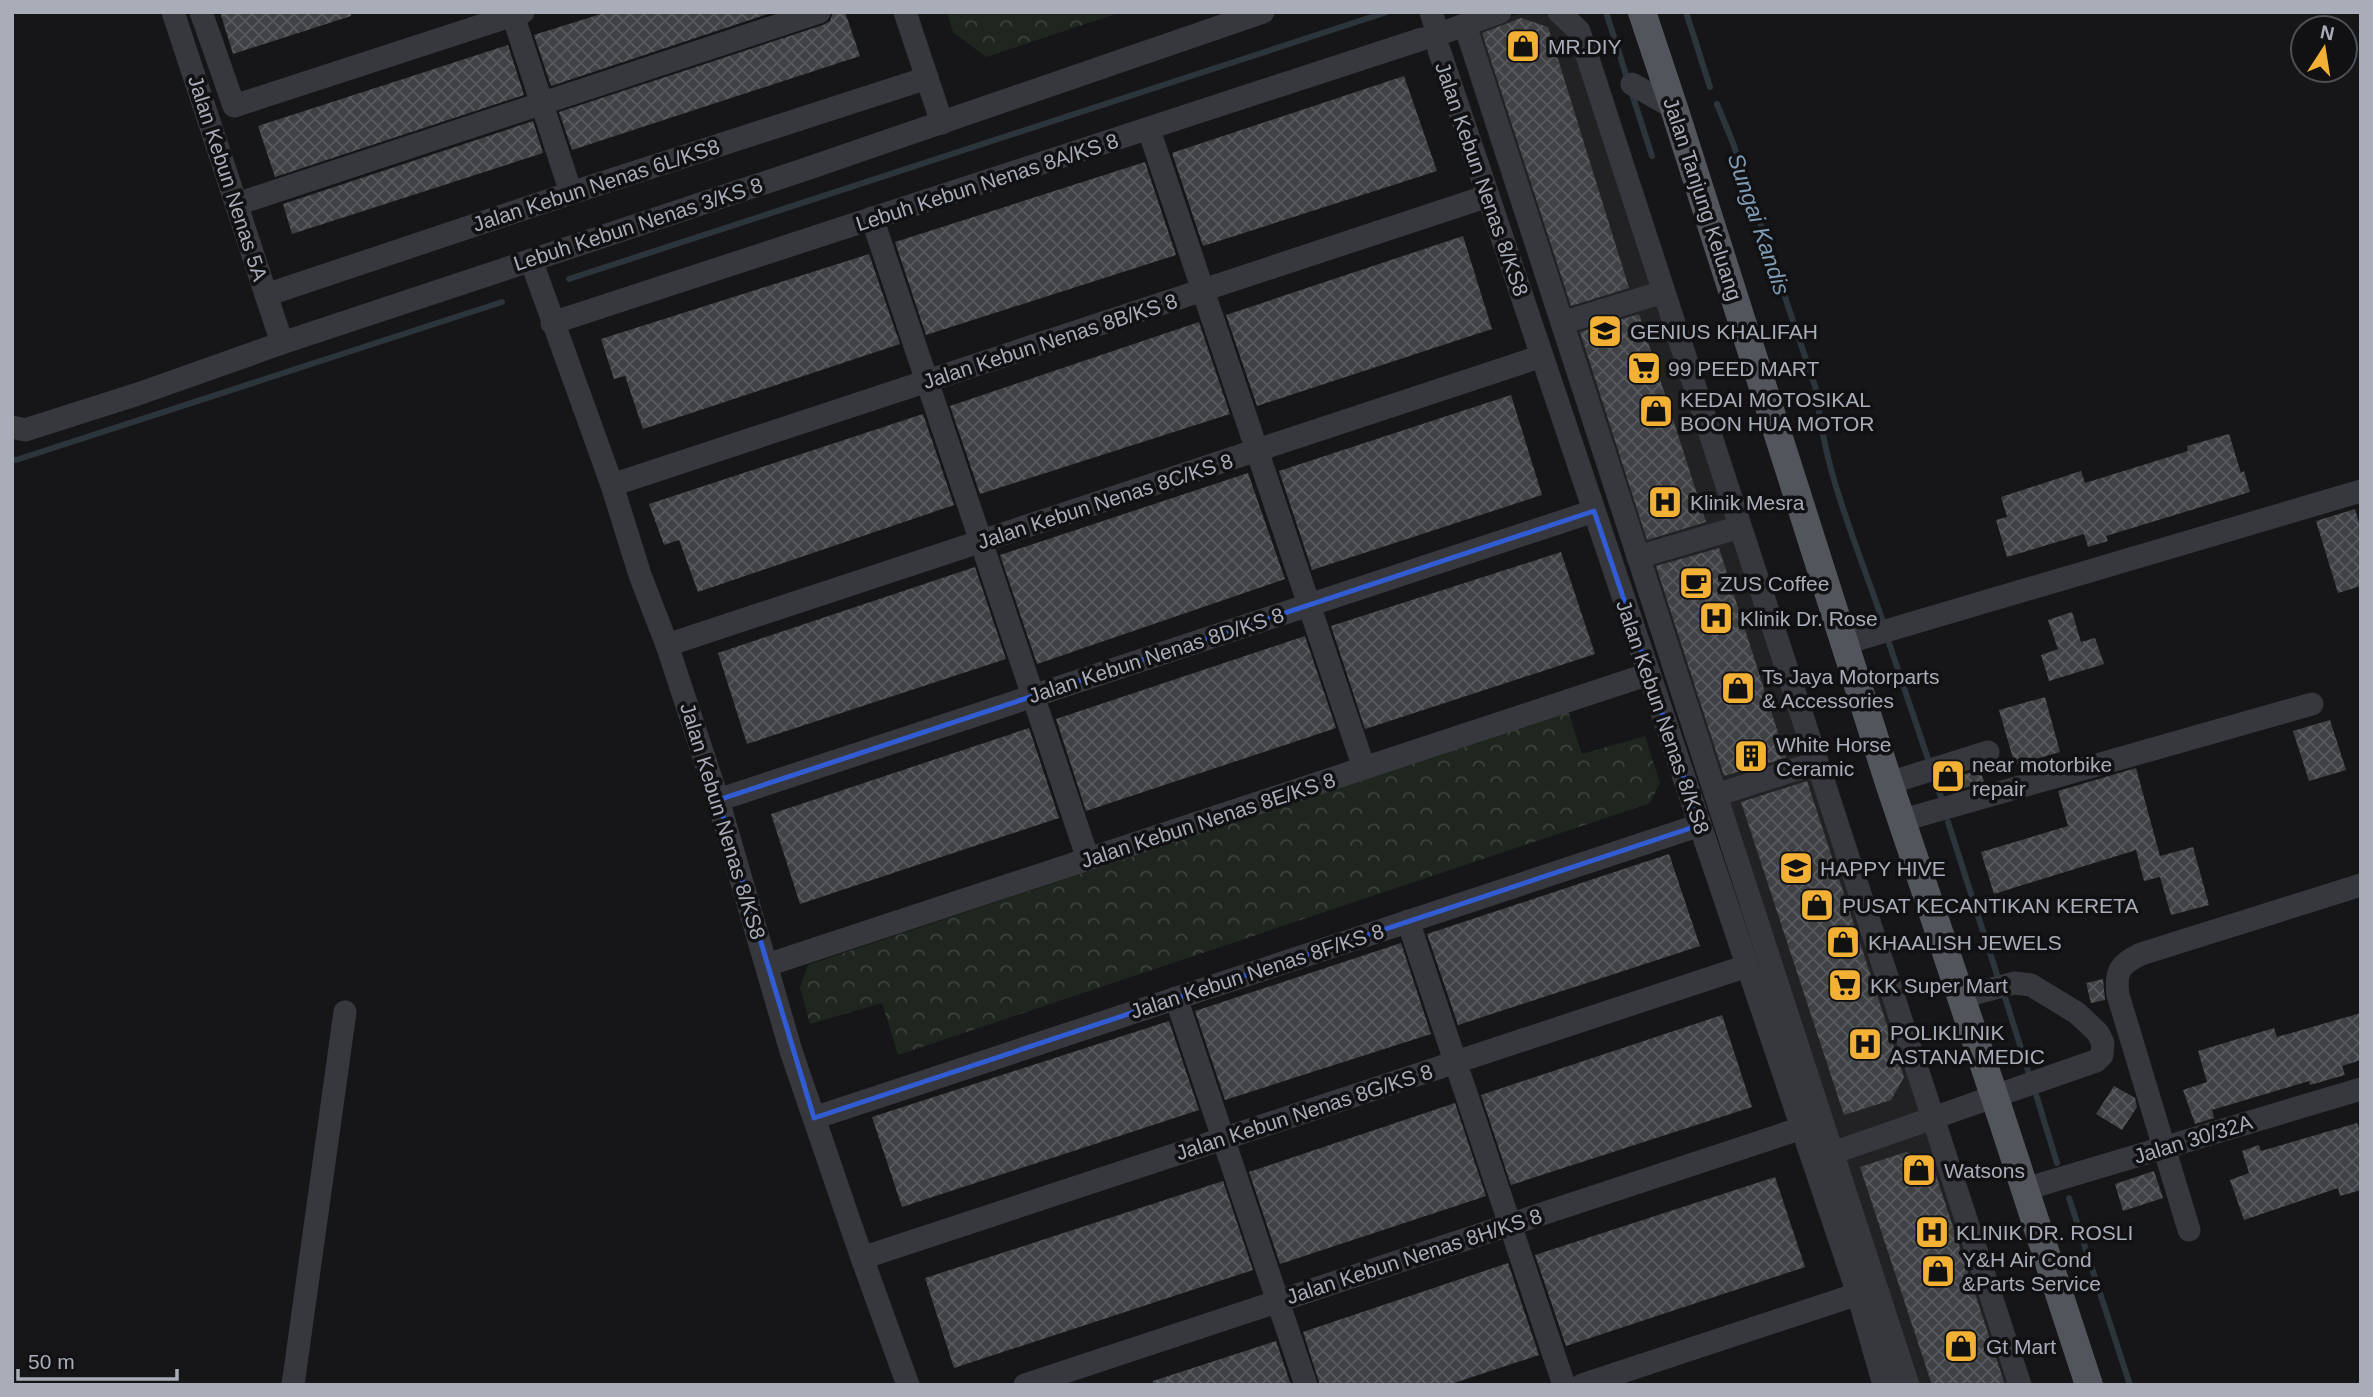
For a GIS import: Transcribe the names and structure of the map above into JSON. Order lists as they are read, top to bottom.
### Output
{
  "streets": {
    "main road": ["Jalan Tanjung Keluang"],
    "street": [
      "Jalan Kebun Nenas 5A",
      "Jalan Kebun Nenas 8/KS8",
      "Lebuh Kebun Nenas 8A/KS 8",
      "Jalan Kebun Nenas 6L/KS8",
      "Lebuh Kebun Nenas 3/KS 8",
      "Jalan Kebun Nenas 8B/KS 8",
      "Jalan Kebun Nenas 8C/KS 8",
      "Jalan Kebun Nenas 8D/KS 8",
      "Jalan Kebun Nenas 8E/KS 8",
      "Jalan Kebun Nenas 8F/KS 8",
      "Jalan Kebun Nenas 8G/KS 8",
      "Jalan 30/32A",
      "Jalan Kebun Nenas 8H/KS 8"
    ]
  },
  "crossings": [
    ["Jalan Kebun Nenas 5A", "Jalan Kebun Nenas 6L/KS8"],
    ["Jalan Kebun Nenas 5A", "Lebuh Kebun Nenas 3/KS 8"],
    ["Jalan Kebun Nenas 8/KS8", "Lebuh Kebun Nenas 8A/KS 8"],
    ["Jalan Kebun Nenas 8/KS8", "Lebuh Kebun Nenas 3/KS 8"],
    ["Jalan Kebun Nenas 8/KS8", "Jalan Kebun Nenas 8B/KS 8"],
    ["Jalan Kebun Nenas 8/KS8", "Jalan Kebun Nenas 8C/KS 8"],
    ["Jalan Kebun Nenas 8/KS8", "Jalan Kebun Nenas 8D/KS 8"],
    ["Jalan Kebun Nenas 8/KS8", "Jalan Kebun Nenas 8E/KS 8"],
    ["Jalan Kebun Nenas 8/KS8", "Jalan Kebun Nenas 8F/KS 8"],
    ["Jalan Kebun Nenas 8/KS8", "Jalan Kebun Nenas 8G/KS 8"],
    ["Jalan Kebun Nenas 8/KS8", "Jalan Kebun Nenas 8H/KS 8"],
    ["Jalan Tanjung Keluang", "Jalan 30/32A"]
  ],
  "water": ["Sungai Kandis"],
  "places": {
    "shop": [
      "MR.DIY",
      "KEDAI MOTOSIKAL BOON HUA MOTOR",
      "Ts Jaya Motorparts & Accessories",
      "near motorbike repair",
      "PUSAT KECANTIKAN KERETA",
      "KHAALISH JEWELS",
      "Watsons",
      "Y&H Air Cond &Parts Service",
      "Gt Mart"
    ],
    "school or university": ["GENIUS KHALIFAH", "HAPPY HIVE"],
    "supermarket": ["99 PEED MART", "KK Super Mart"],
    "hospital": [
      "Klinik Mesra",
      "Klinik Dr. Rose",
      "POLIKLINIK ASTANA MEDIC",
      "KLINIK DR. ROSLI"
    ],
    "cafe": ["ZUS Coffee"],
    "building": ["White Horse Ceramic"]
  },
  "scale_bar": "50 m",
  "north": "top"
}
